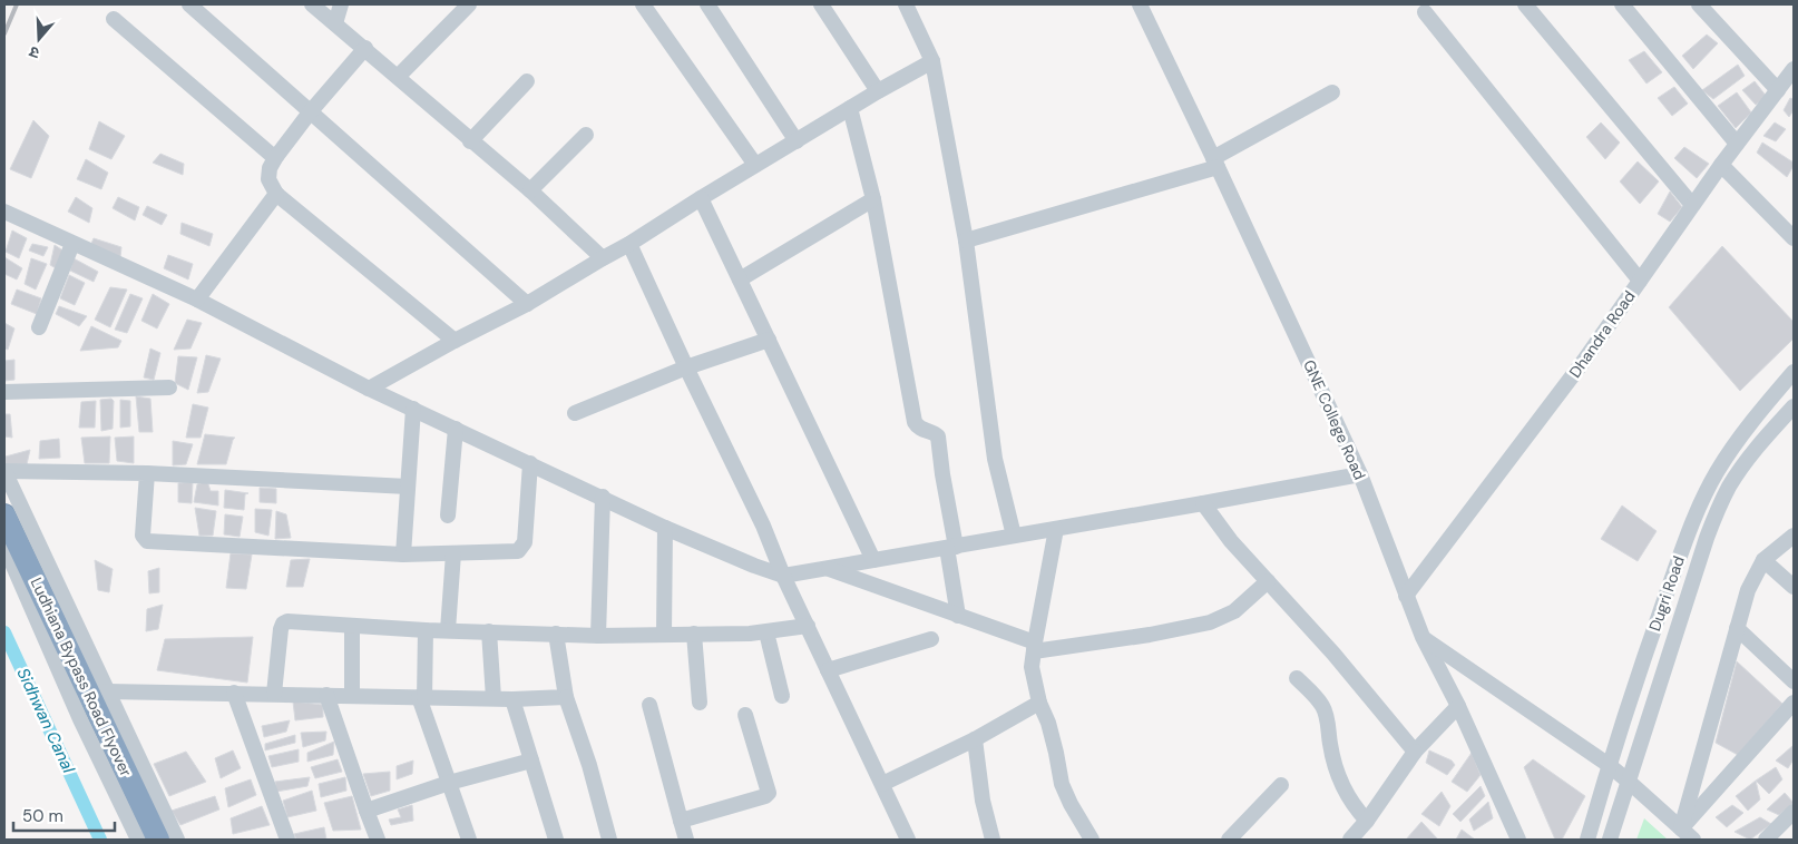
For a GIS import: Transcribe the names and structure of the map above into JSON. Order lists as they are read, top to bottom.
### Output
{
  "streets": {
    "highway": ["Ludhiana Bypass Road Flyover"],
    "street": ["Dhandra Road", "GNE College Road", "Dugri Road"]
  },
  "crossings": [
    ["Dhandra Road", "GNE College Road"]
  ],
  "water": ["Sidhwan Canal"],
  "scale_bar": "50 m",
  "north": "bottom"
}
